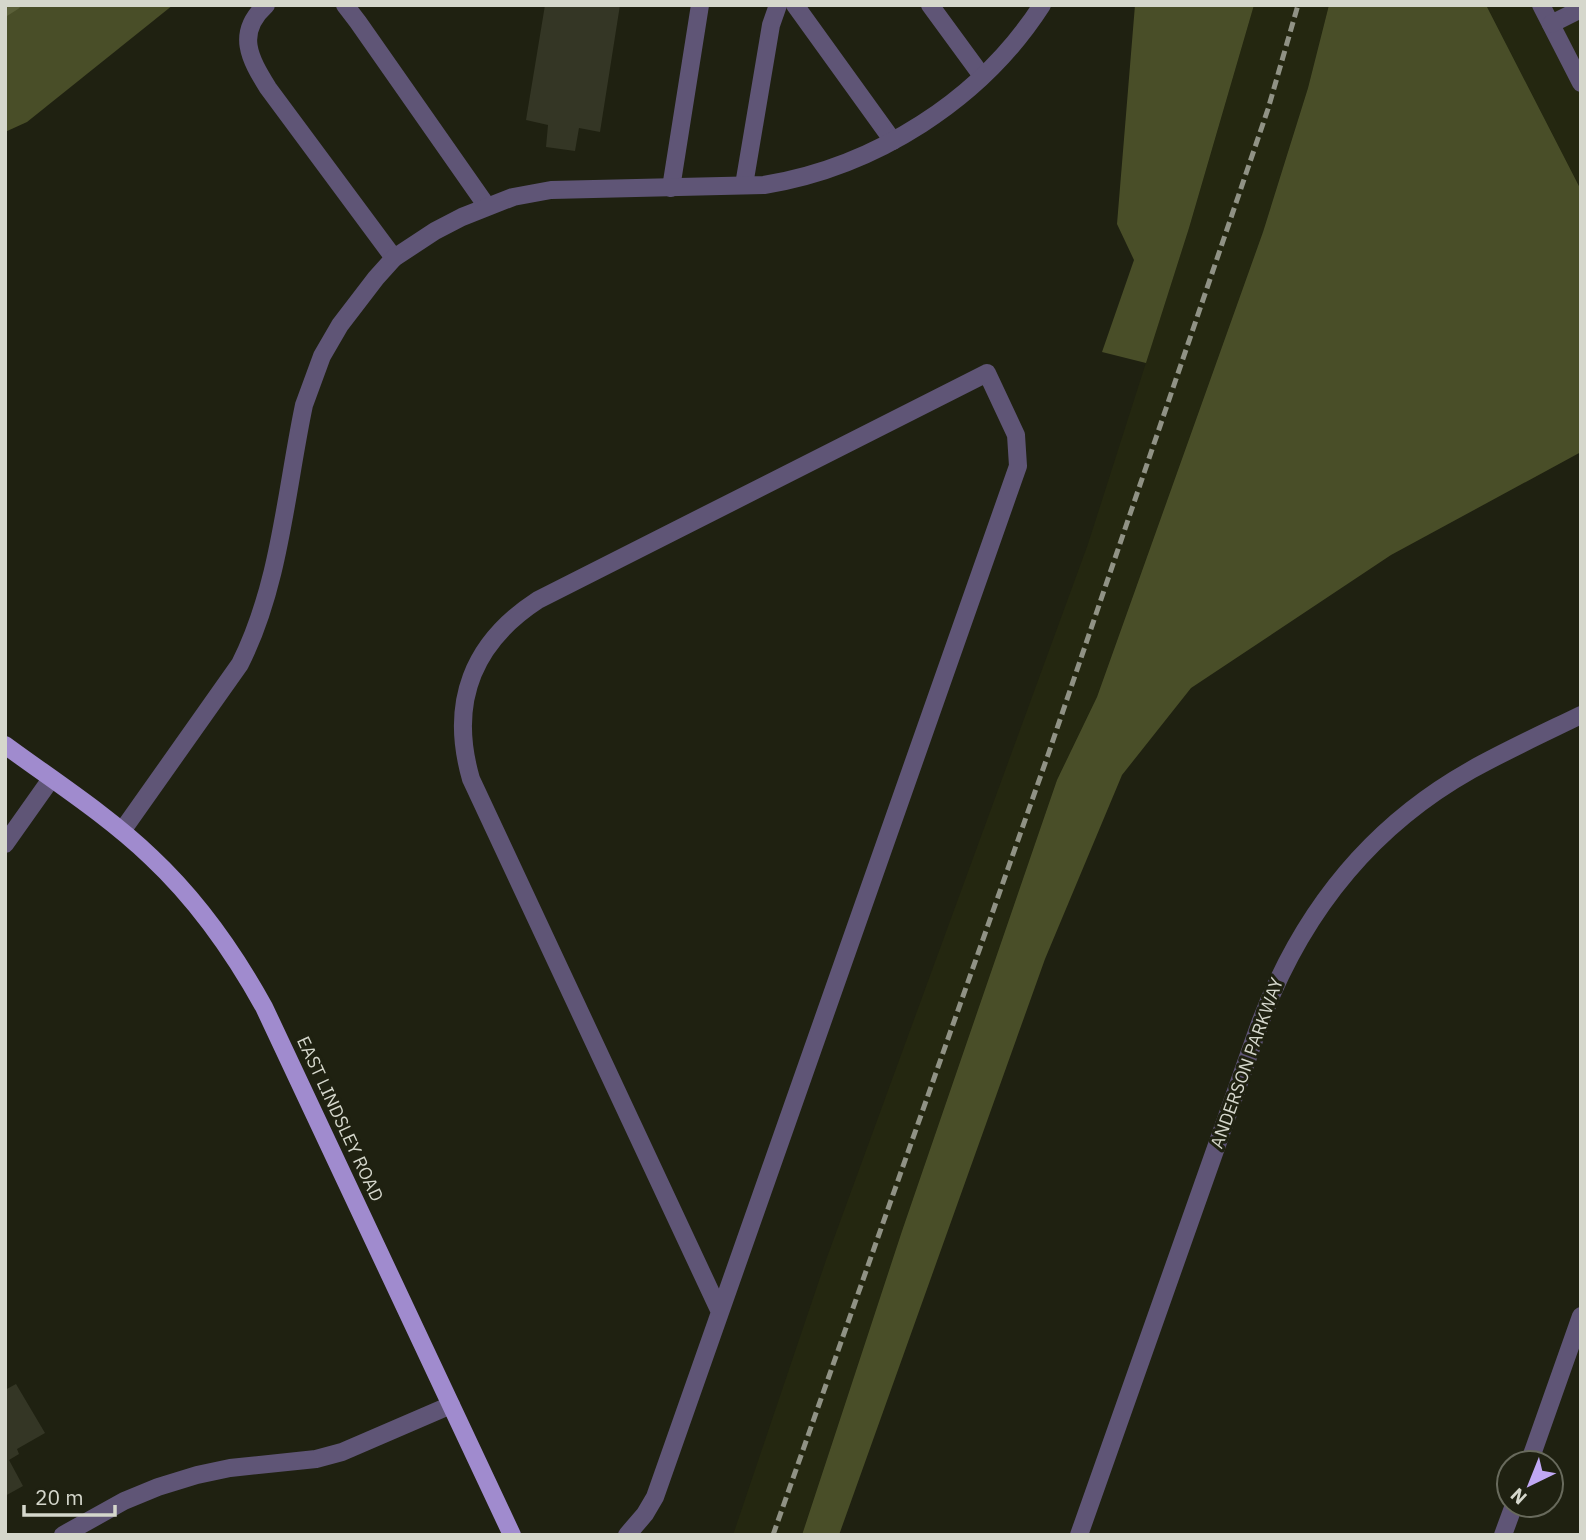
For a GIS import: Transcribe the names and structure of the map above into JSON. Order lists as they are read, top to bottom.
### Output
{
  "streets": {
    "main road": ["EAST LINDSLEY ROAD"],
    "street": ["ANDERSON PARKWAY"]
  },
  "scale_bar": "20 m",
  "north": "bottom left"
}
